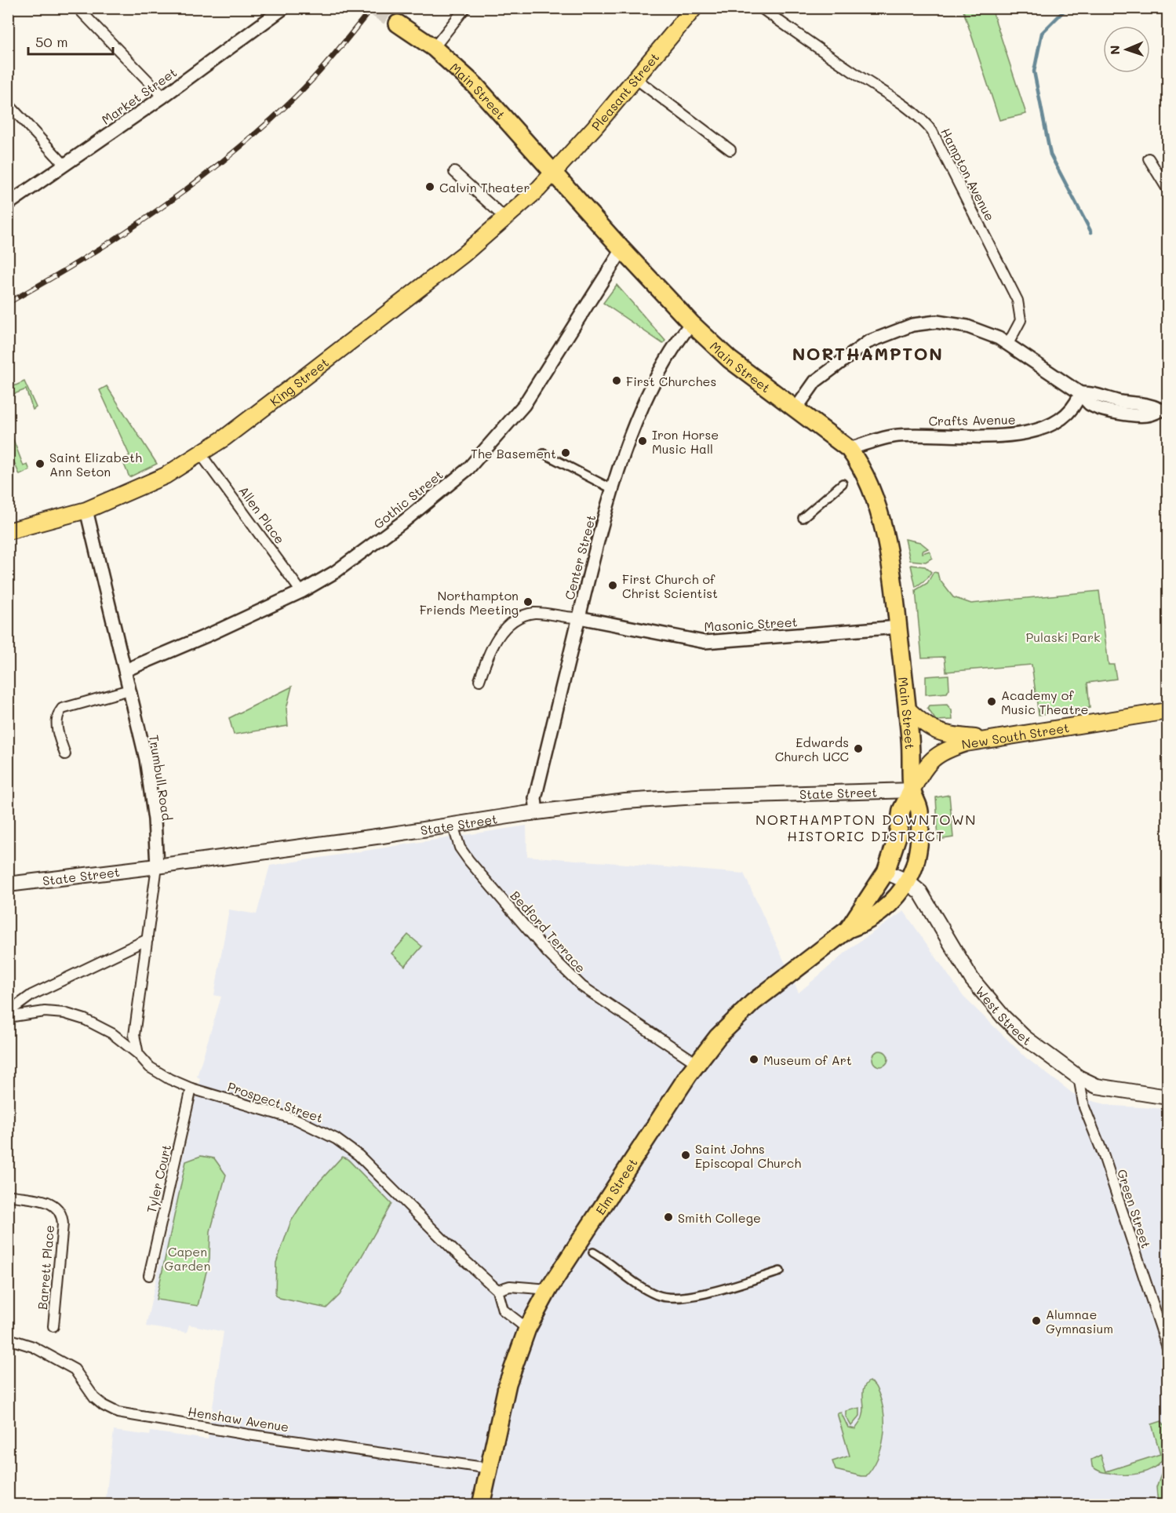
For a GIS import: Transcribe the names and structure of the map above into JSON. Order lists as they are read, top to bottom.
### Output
{
  "streets": {
    "highway": ["Main Street", "Elm Street"],
    "main road": [
      "Pleasant Street",
      "King Street",
      "New South Street",
      "State Street",
      "West Street"
    ],
    "street": [
      "Market Street",
      "Hampton Avenue",
      "Crafts Avenue",
      "Gothic Street",
      "Allen Place",
      "Center Street",
      "Masonic Street",
      "Trumbull Road",
      "Bedford Terrace",
      "Prospect Street",
      "Tyler Court",
      "Green Street",
      "Barrett Place",
      "Henshaw Avenue"
    ]
  },
  "crossings": [
    ["Main Street", "Pleasant Street"],
    ["Main Street", "King Street"],
    ["Main Street", "Crafts Avenue"],
    ["Main Street", "Gothic Street"],
    ["Main Street", "Center Street"],
    ["Main Street", "Masonic Street"],
    ["Main Street", "New South Street"],
    ["Main Street", "State Street"],
    ["Main Street", "West Street"],
    ["Main Street", "Elm Street"],
    ["Pleasant Street", "King Street"],
    ["King Street", "Allen Place"],
    ["King Street", "Trumbull Road"],
    ["Gothic Street", "Allen Place"],
    ["Gothic Street", "Trumbull Road"],
    ["Center Street", "Masonic Street"],
    ["Center Street", "State Street"],
    ["New South Street", "State Street"],
    ["Trumbull Road", "State Street"],
    ["Trumbull Road", "Prospect Street"],
    ["State Street", "Bedford Terrace"],
    ["Bedford Terrace", "Elm Street"],
    ["West Street", "Elm Street"],
    ["West Street", "Green Street"],
    ["Prospect Street", "Tyler Court"],
    ["Prospect Street", "Elm Street"],
    ["Elm Street", "Henshaw Avenue"]
  ],
  "districts": ["NORTHAMPTON", "NORTHAMPTON DOWNTOWN HISTORIC DISTRICT"],
  "parks": ["Pulaski Park", "Capen Garden"],
  "places": [
    "Calvin Theater",
    "First Churches",
    "Iron Horse Music Hall",
    "The Basement",
    "Saint Elizabeth Ann Seton",
    "First Church of Christ Scientist",
    "Northampton Friends Meeting",
    "Academy of Music Theatre",
    "Edwards Church UCC",
    "Museum of Art",
    "Saint Johns Episcopal Church",
    "Smith College",
    "Alumnae Gymnasium"
  ],
  "scale_bar": "50 m",
  "north": "left"
}
